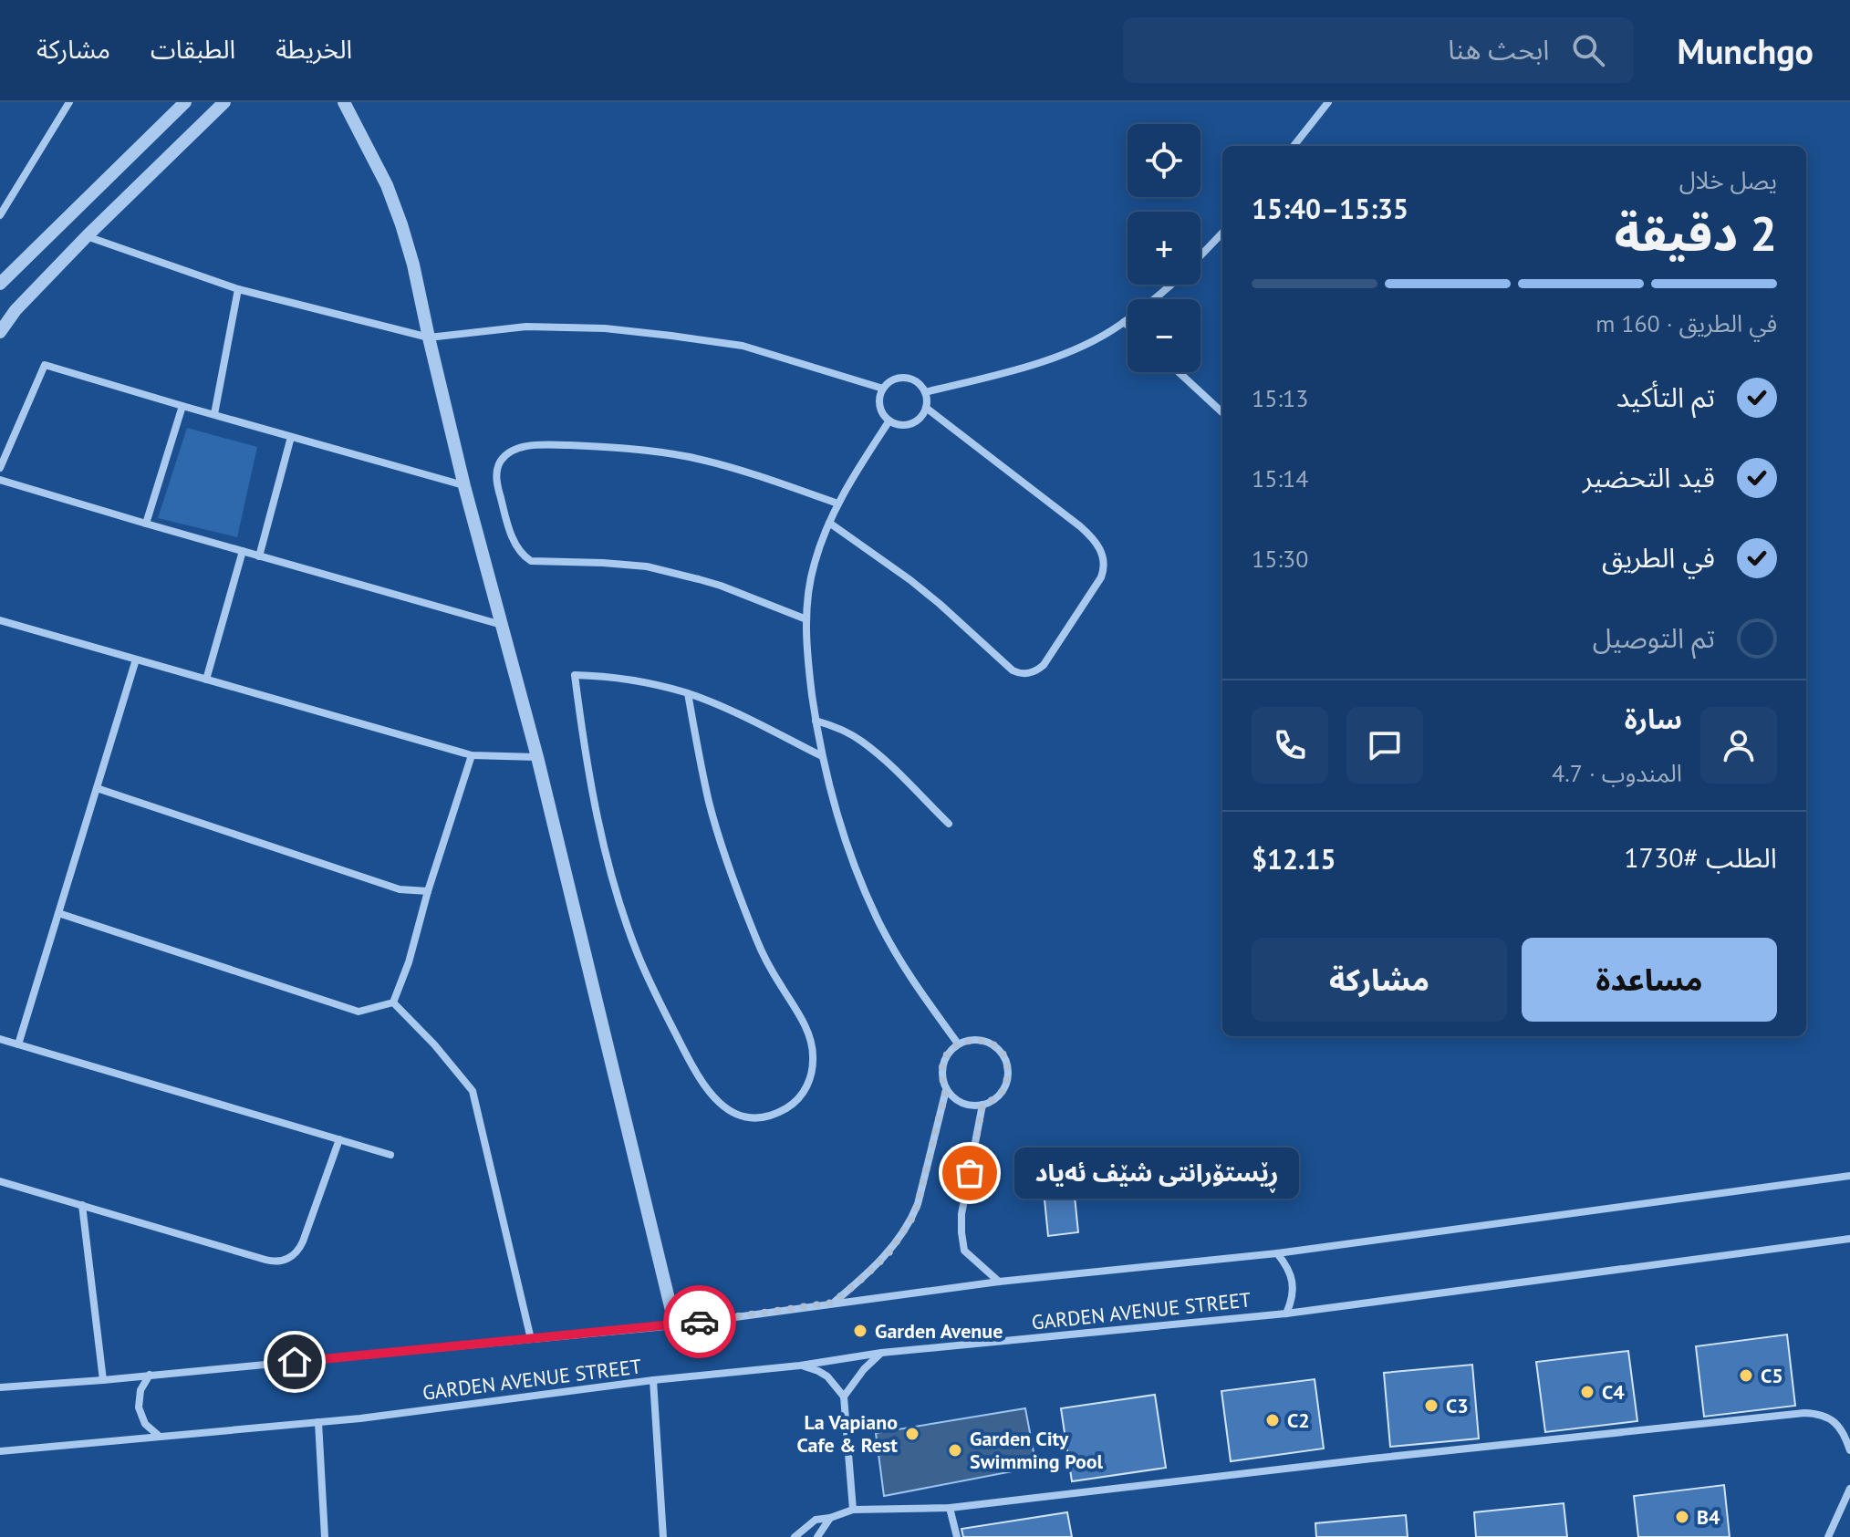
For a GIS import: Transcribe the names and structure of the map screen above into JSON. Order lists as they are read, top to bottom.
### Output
{
  "streets": {
    "street": ["GARDEN AVENUE STREET"]
  },
  "places": [
    "ڕێستۆرانتی شێف ئەیاد",
    "Garden Avenue",
    "C5",
    "C4",
    "C3",
    "C2",
    "La Vapiano Cafe & Rest",
    "Garden City Swimming Pool",
    "B4"
  ],
  "page": {
    "header": "Munchgo",
    "search": "ابحث هنا",
    "nav": ["الخريطة", "الطبقات", "مشاركة"],
    "map_buttons": ["+", "−"],
    "heading": ["2 دقيقة", "يصل خلال", "15:35–15:40"],
    "panel": [
      "سارة",
      "المندوب · 4.7",
      "الطلب #1730",
      "$12.15"
    ],
    "bar": "في الطريق · 160 m",
    "list": [
      ["تم التأكيد", "15:13"],
      ["قيد التحضير", "15:14"],
      ["في الطريق", "15:30"],
      "تم التوصيل"
    ],
    "buttons": ["مساعدة", "مشاركة"],
    "bubble": "ڕێستۆرانتی شێف ئەیاد"
  }
}
